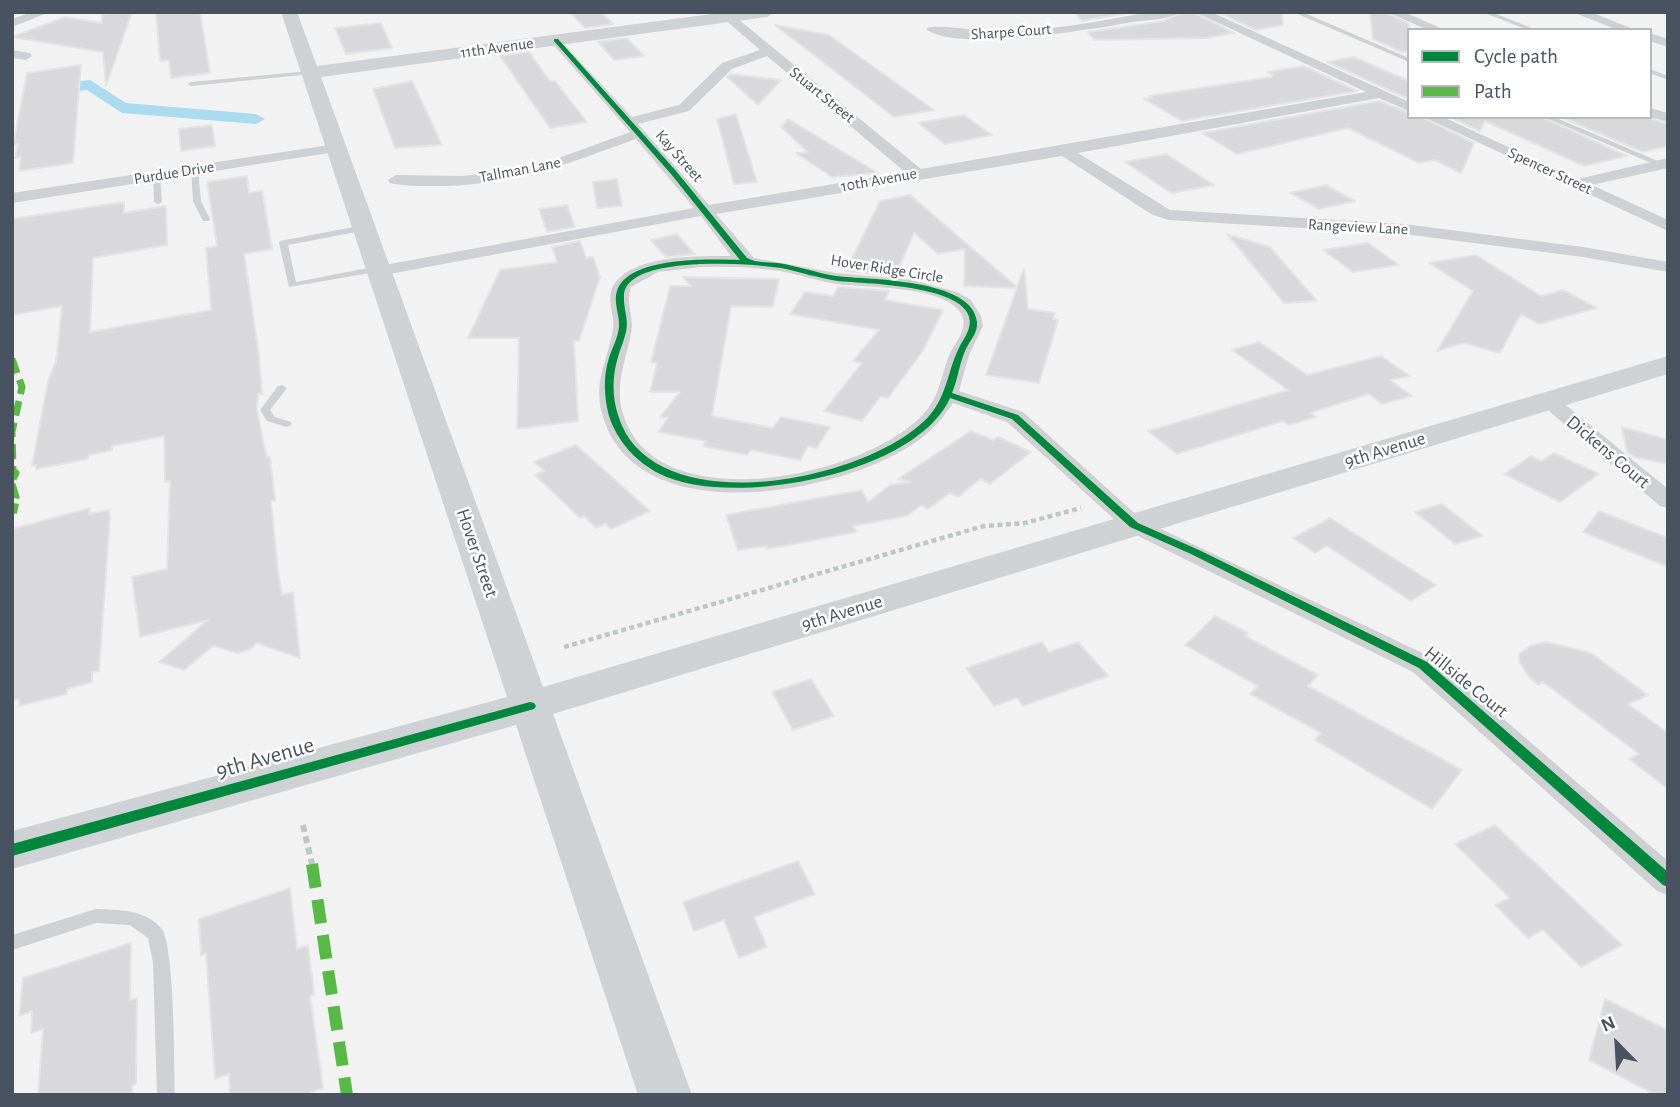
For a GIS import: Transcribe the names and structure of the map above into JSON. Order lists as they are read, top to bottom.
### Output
{
  "streets": {
    "main road": ["11th Avenue", "9th Avenue", "Hover Street"],
    "street": [
      "Sharpe Court",
      "Stuart Street",
      "Kay Street",
      "Tallman Lane",
      "Spencer Street",
      "Purdue Drive",
      "10th Avenue",
      "Rangeview Lane",
      "Hover Ridge Circle",
      "Dickens Court",
      "Hillside Court"
    ]
  },
  "crossings": [
    ["11th Avenue", "Stuart Street"],
    ["11th Avenue", "Kay Street"],
    ["11th Avenue", "Hover Street"],
    ["Stuart Street", "Tallman Lane"],
    ["Stuart Street", "10th Avenue"],
    ["Kay Street", "Tallman Lane"],
    ["Kay Street", "10th Avenue"],
    ["Purdue Drive", "Hover Street"],
    ["10th Avenue", "Rangeview Lane"],
    ["10th Avenue", "Hover Street"],
    ["9th Avenue", "Dickens Court"],
    ["9th Avenue", "Hover Street"],
    ["9th Avenue", "Hillside Court"]
  ],
  "legend": ["Cycle path", "Path"],
  "north": "top left"
}
